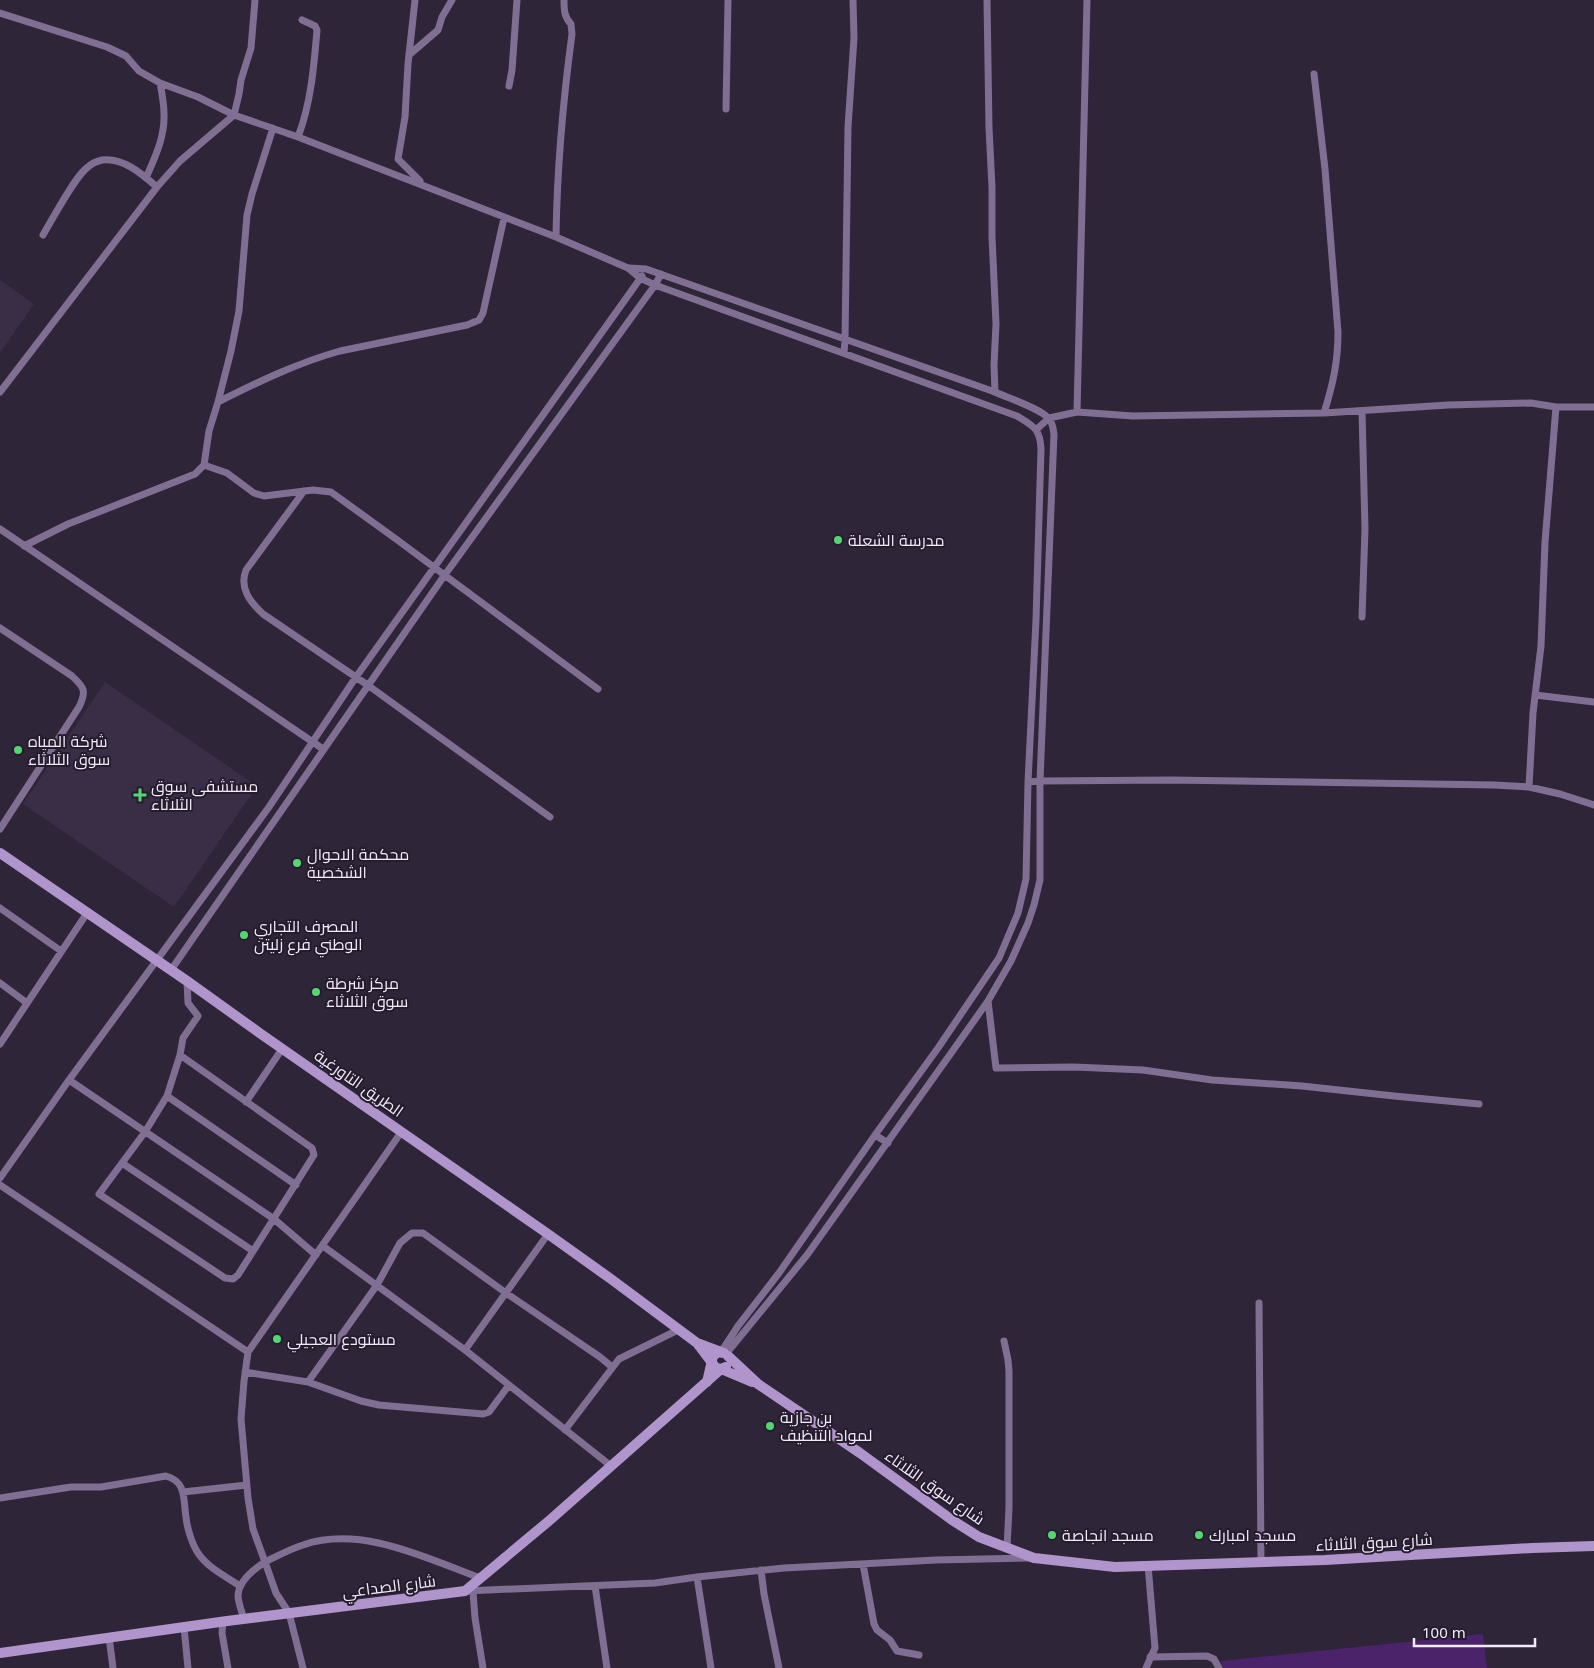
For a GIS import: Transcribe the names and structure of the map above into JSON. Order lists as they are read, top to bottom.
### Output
{
  "streets": {
    "street": ["الطريق التاورغية", "شارع سوق الثلاثاء", "شارع الصداعي"]
  },
  "places": {
    "other": [
      "مدرسة الشعلة",
      "شركة المياه سوق الثلاثاء",
      "محكمة الاحوال الشخصية",
      "المصرف التجاري الوطني فرع زليتن",
      "مركز شرطة سوق الثلاثاء",
      "مستودع العجيلي",
      "بن جازية لمواد التنظيف",
      "مسجد انجاصة",
      "مسجد امبارك"
    ],
    "health": ["مستشفى سوق الثلاثاء"]
  },
  "scale_bar": "100 m"
}
